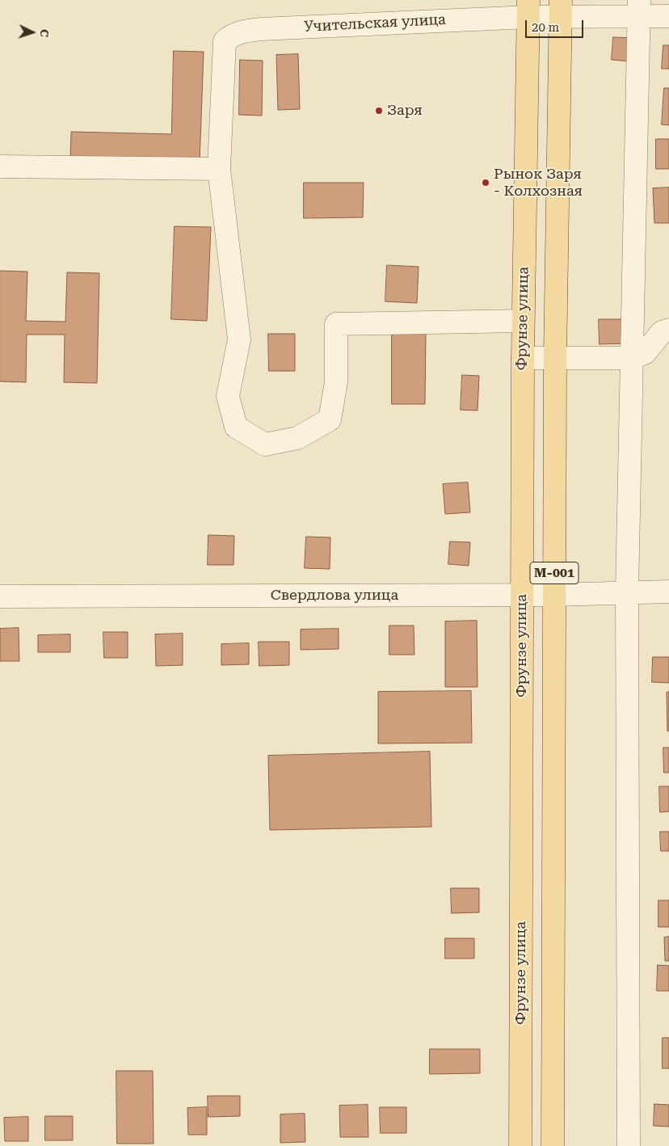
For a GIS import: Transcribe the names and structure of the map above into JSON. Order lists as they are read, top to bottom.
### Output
{
  "streets": {
    "main road": ["Фрунзе улица", "M-001"],
    "street": ["Учительская улица", "Свердлова улица"]
  },
  "crossings": [
    ["Учительская улица", "Фрунзе улица"],
    ["Учительская улица", "M-001"],
    ["Фрунзе улица", "Свердлова улица"],
    ["M-001", "Свердлова улица"]
  ],
  "places": ["Заря", "Рынок Заря - Колхозная"],
  "scale_bar": "20 m",
  "north": "right"
}
